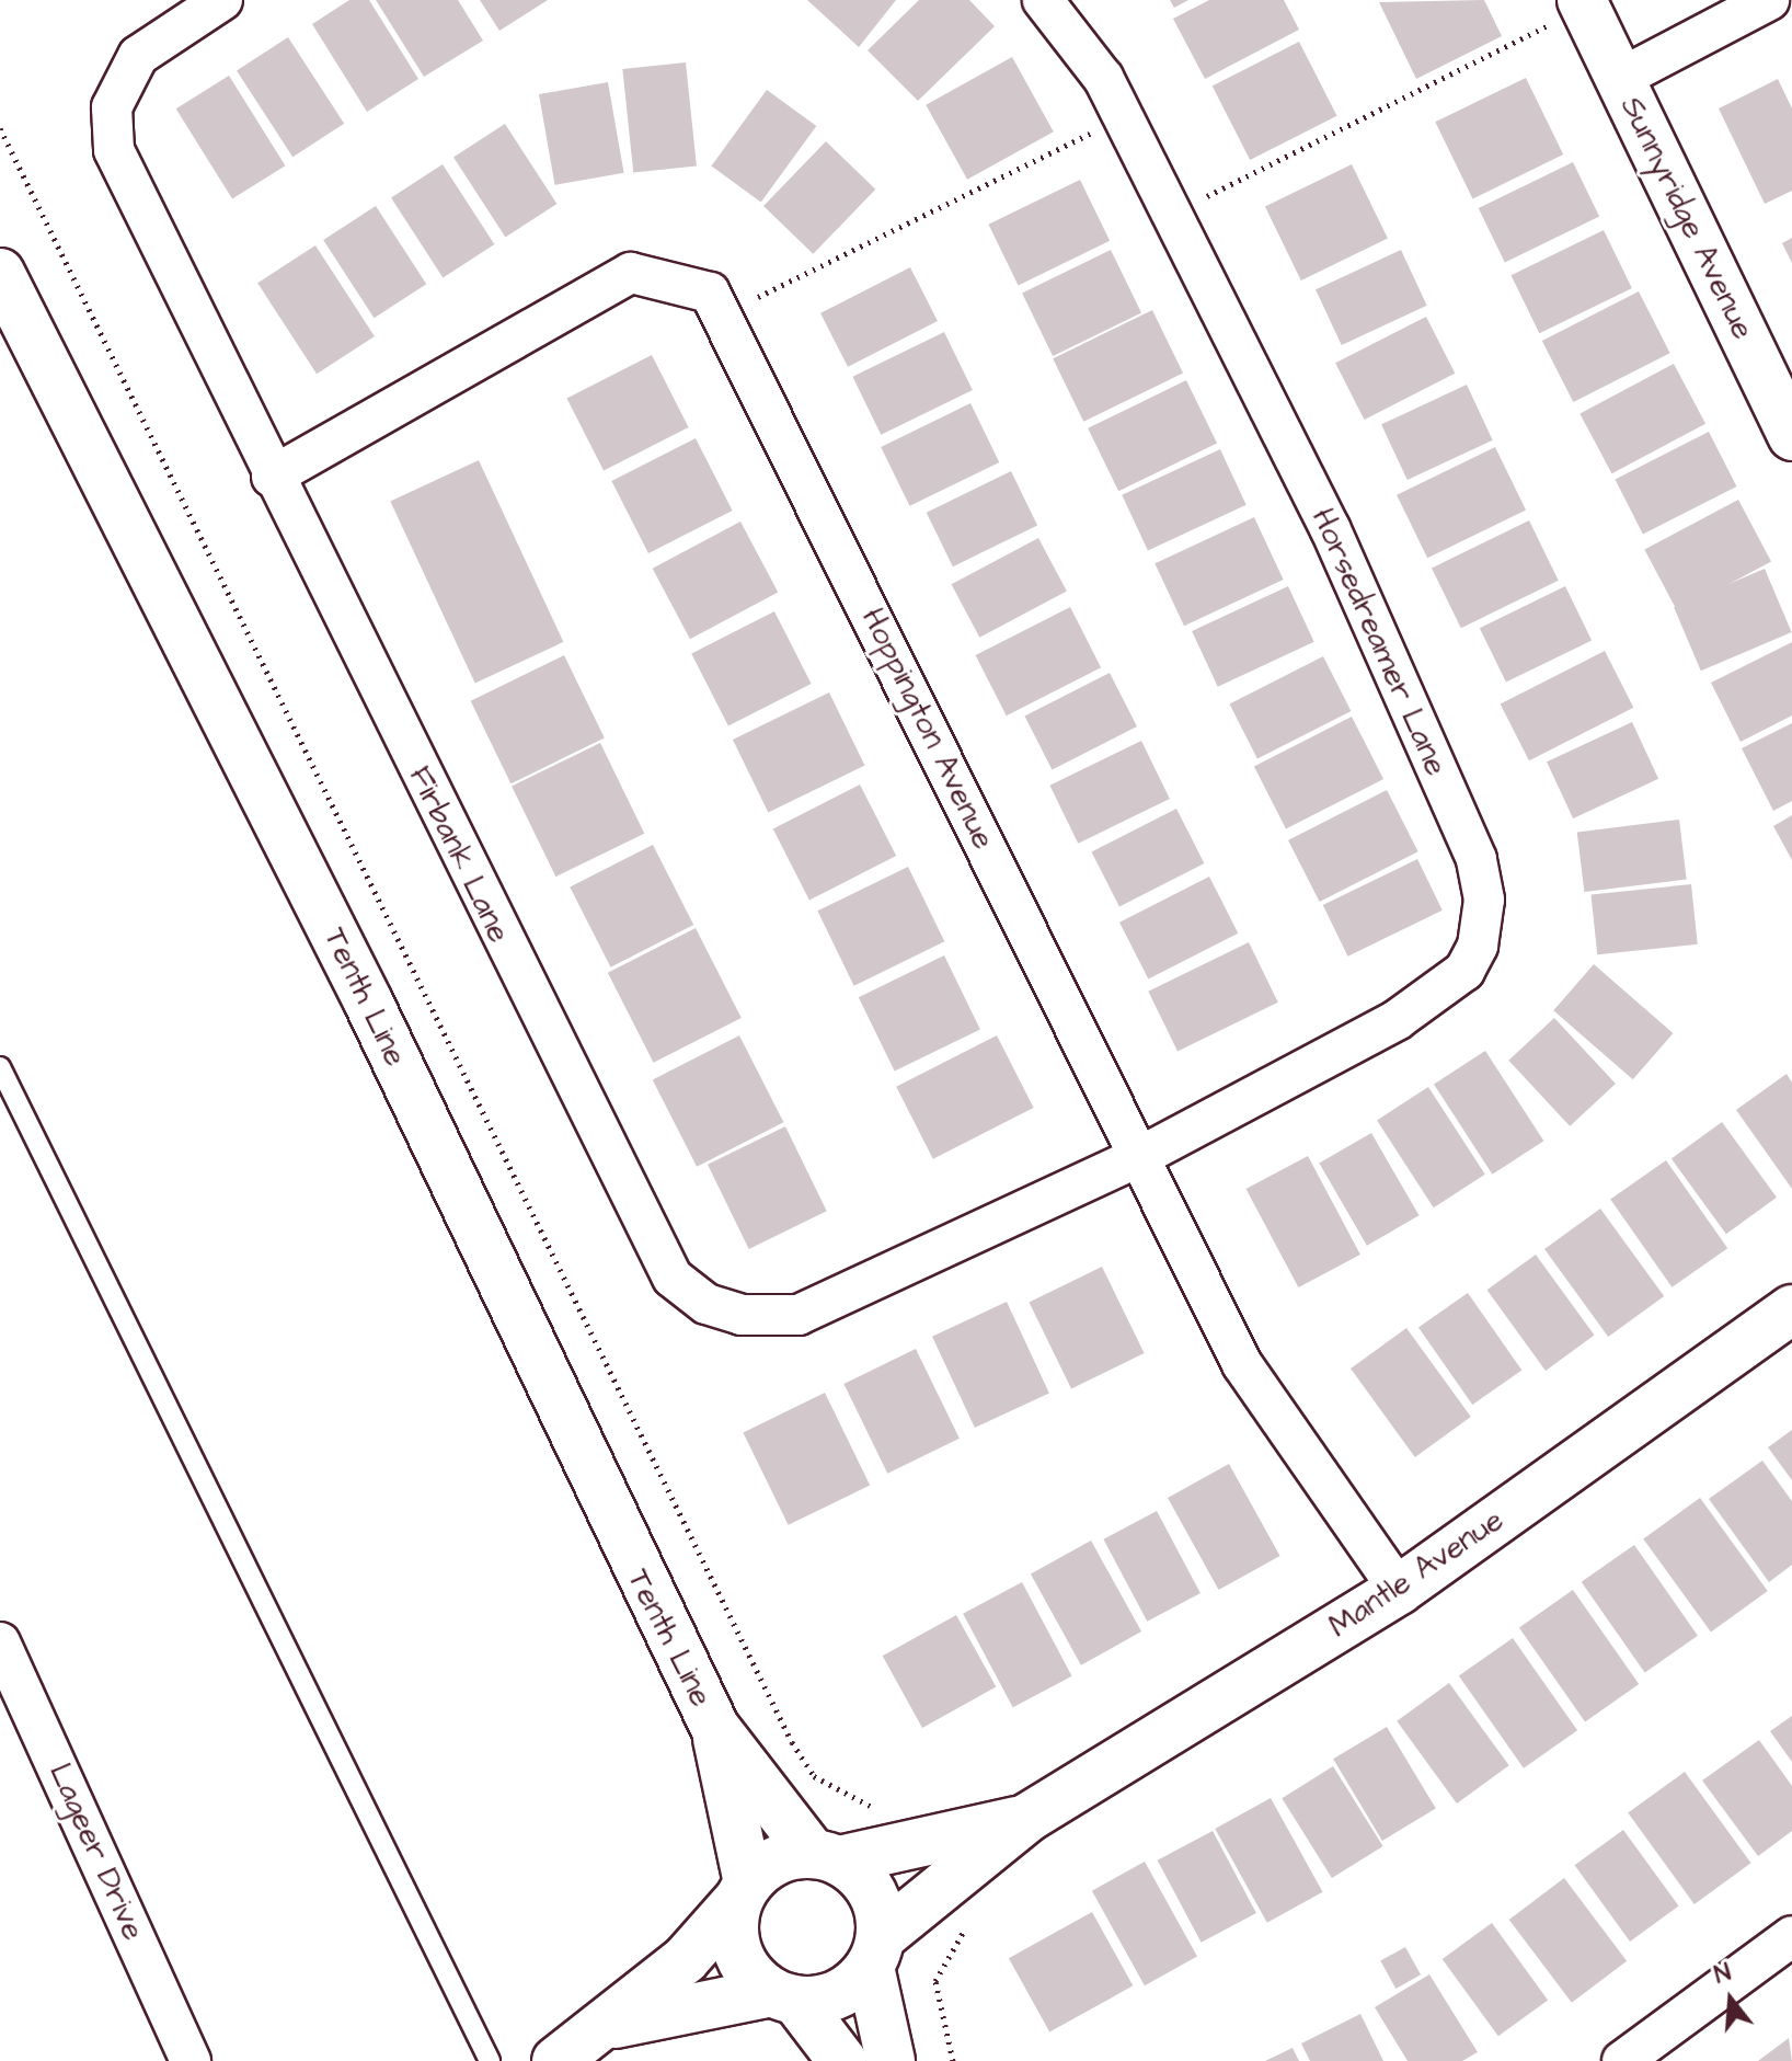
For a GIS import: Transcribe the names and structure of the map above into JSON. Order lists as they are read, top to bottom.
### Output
{
  "streets": {
    "street": [
      "Sunnyridge Avenue",
      "Horsedreamer Lane",
      "Hoppington Avenue",
      "Firbank Lane",
      "Tenth Line",
      "Mantle Avenue",
      "Lageer Drive"
    ]
  },
  "crossings": [
    ["Horsedreamer Lane", "Hoppington Avenue"],
    ["Horsedreamer Lane", "Firbank Lane"],
    ["Hoppington Avenue", "Firbank Lane"],
    ["Hoppington Avenue", "Mantle Avenue"],
    ["Tenth Line", "Mantle Avenue"]
  ],
  "north": "top"
}
